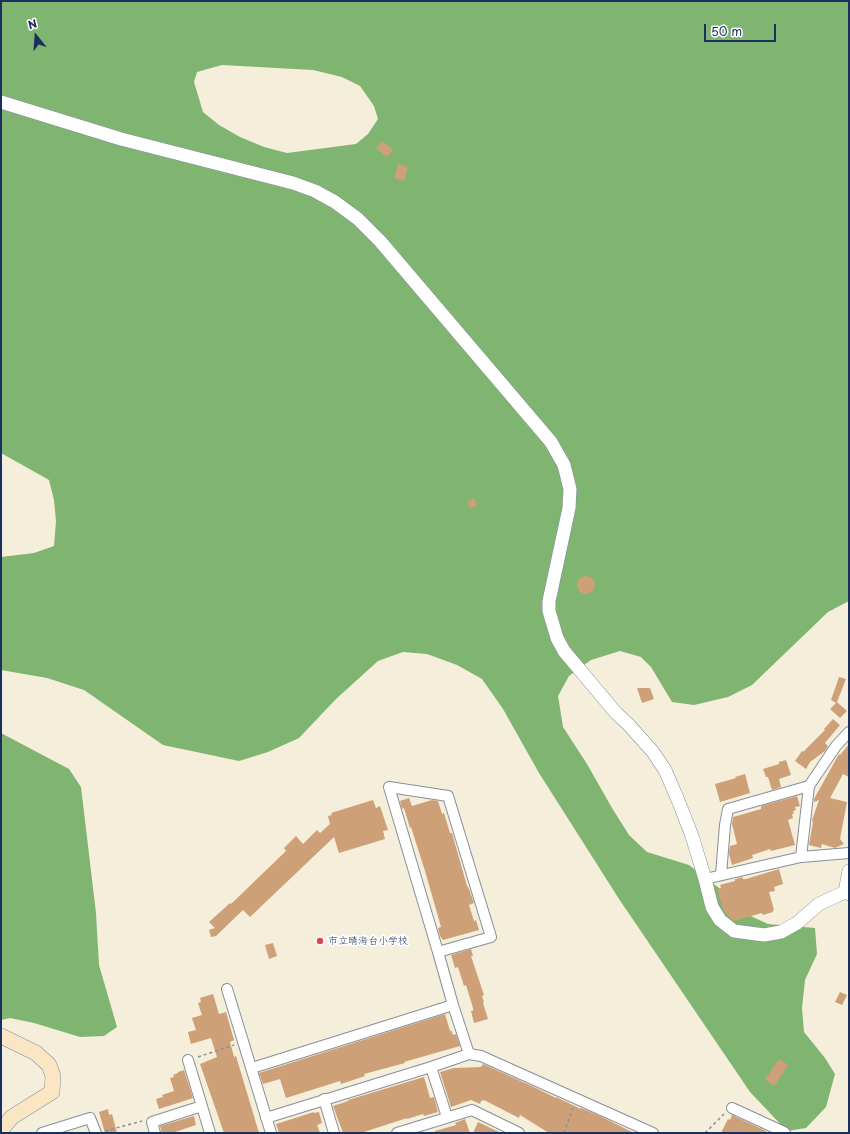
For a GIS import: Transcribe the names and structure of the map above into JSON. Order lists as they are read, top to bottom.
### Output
{
  "places": ["市立晴海台小学校"],
  "scale_bar": "50 m",
  "north": "top"
}
